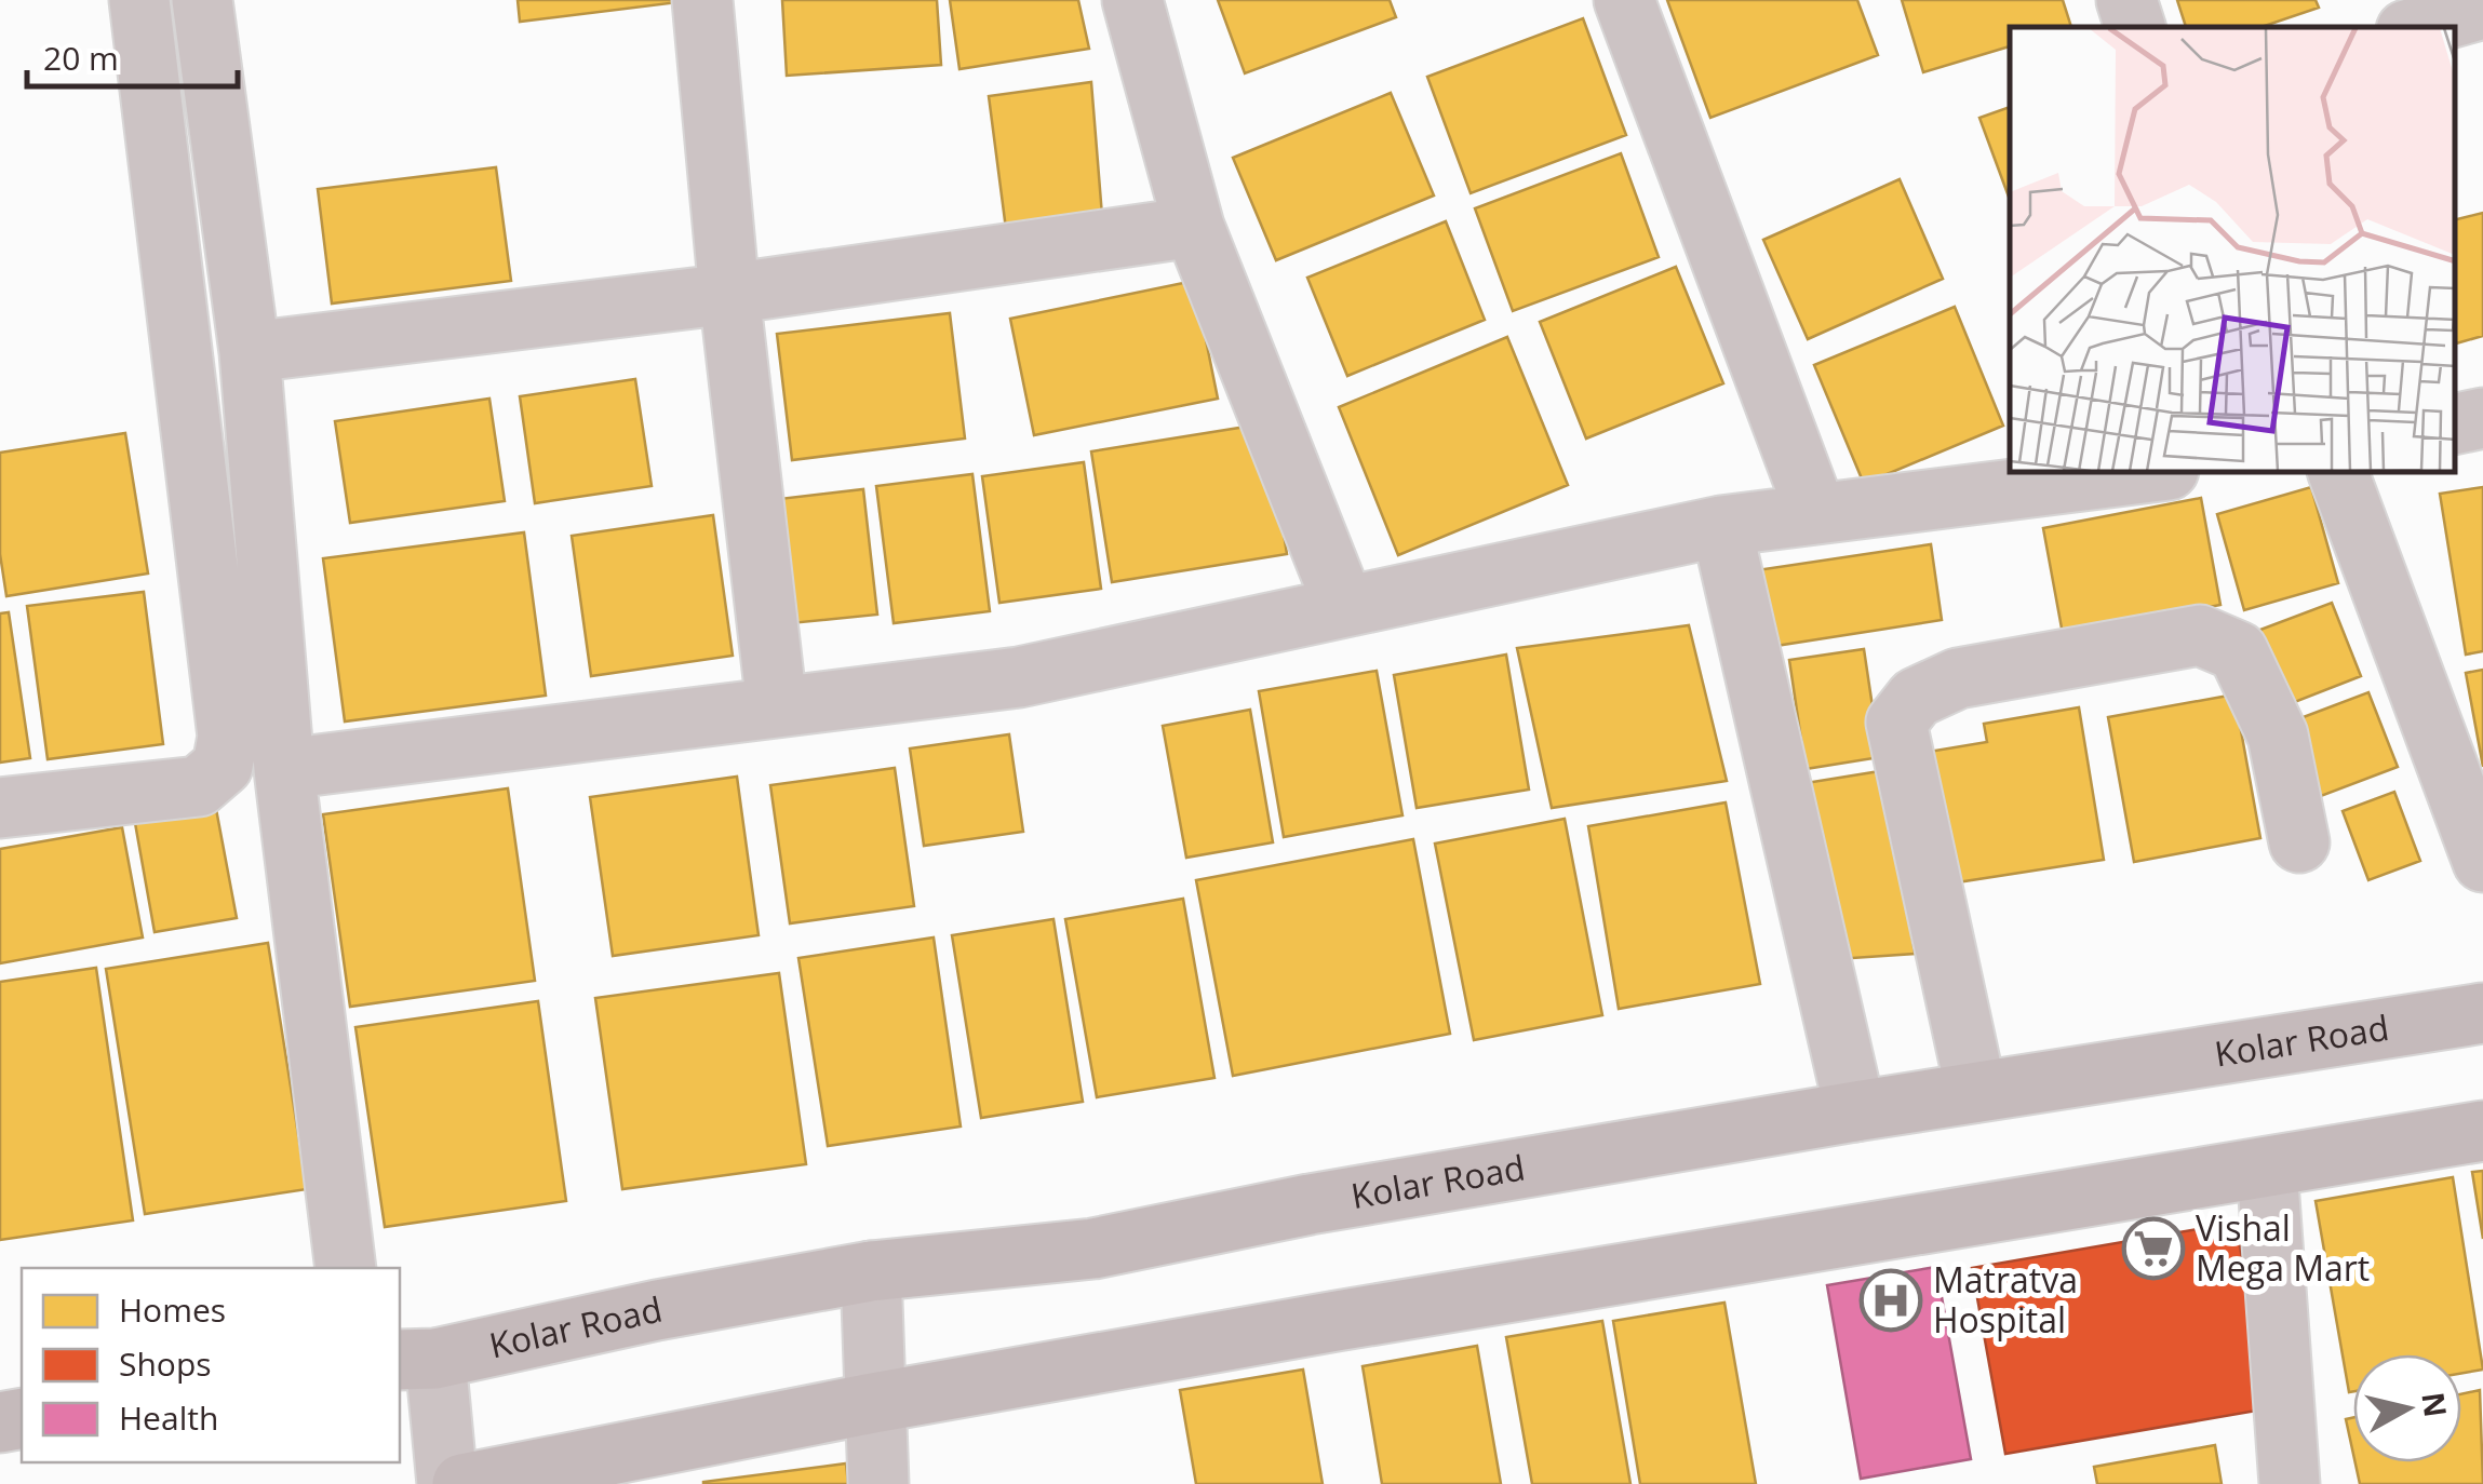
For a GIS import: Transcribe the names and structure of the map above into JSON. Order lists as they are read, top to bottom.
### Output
{
  "streets": {
    "main road": ["Kolar Road"]
  },
  "places": {
    "supermarket": ["Vishal Mega Mart"],
    "hospital": ["Matratva Hospital"]
  },
  "legend": ["Homes", "Shops", "Health"],
  "scale_bar": "20 m",
  "north": "right"
}
